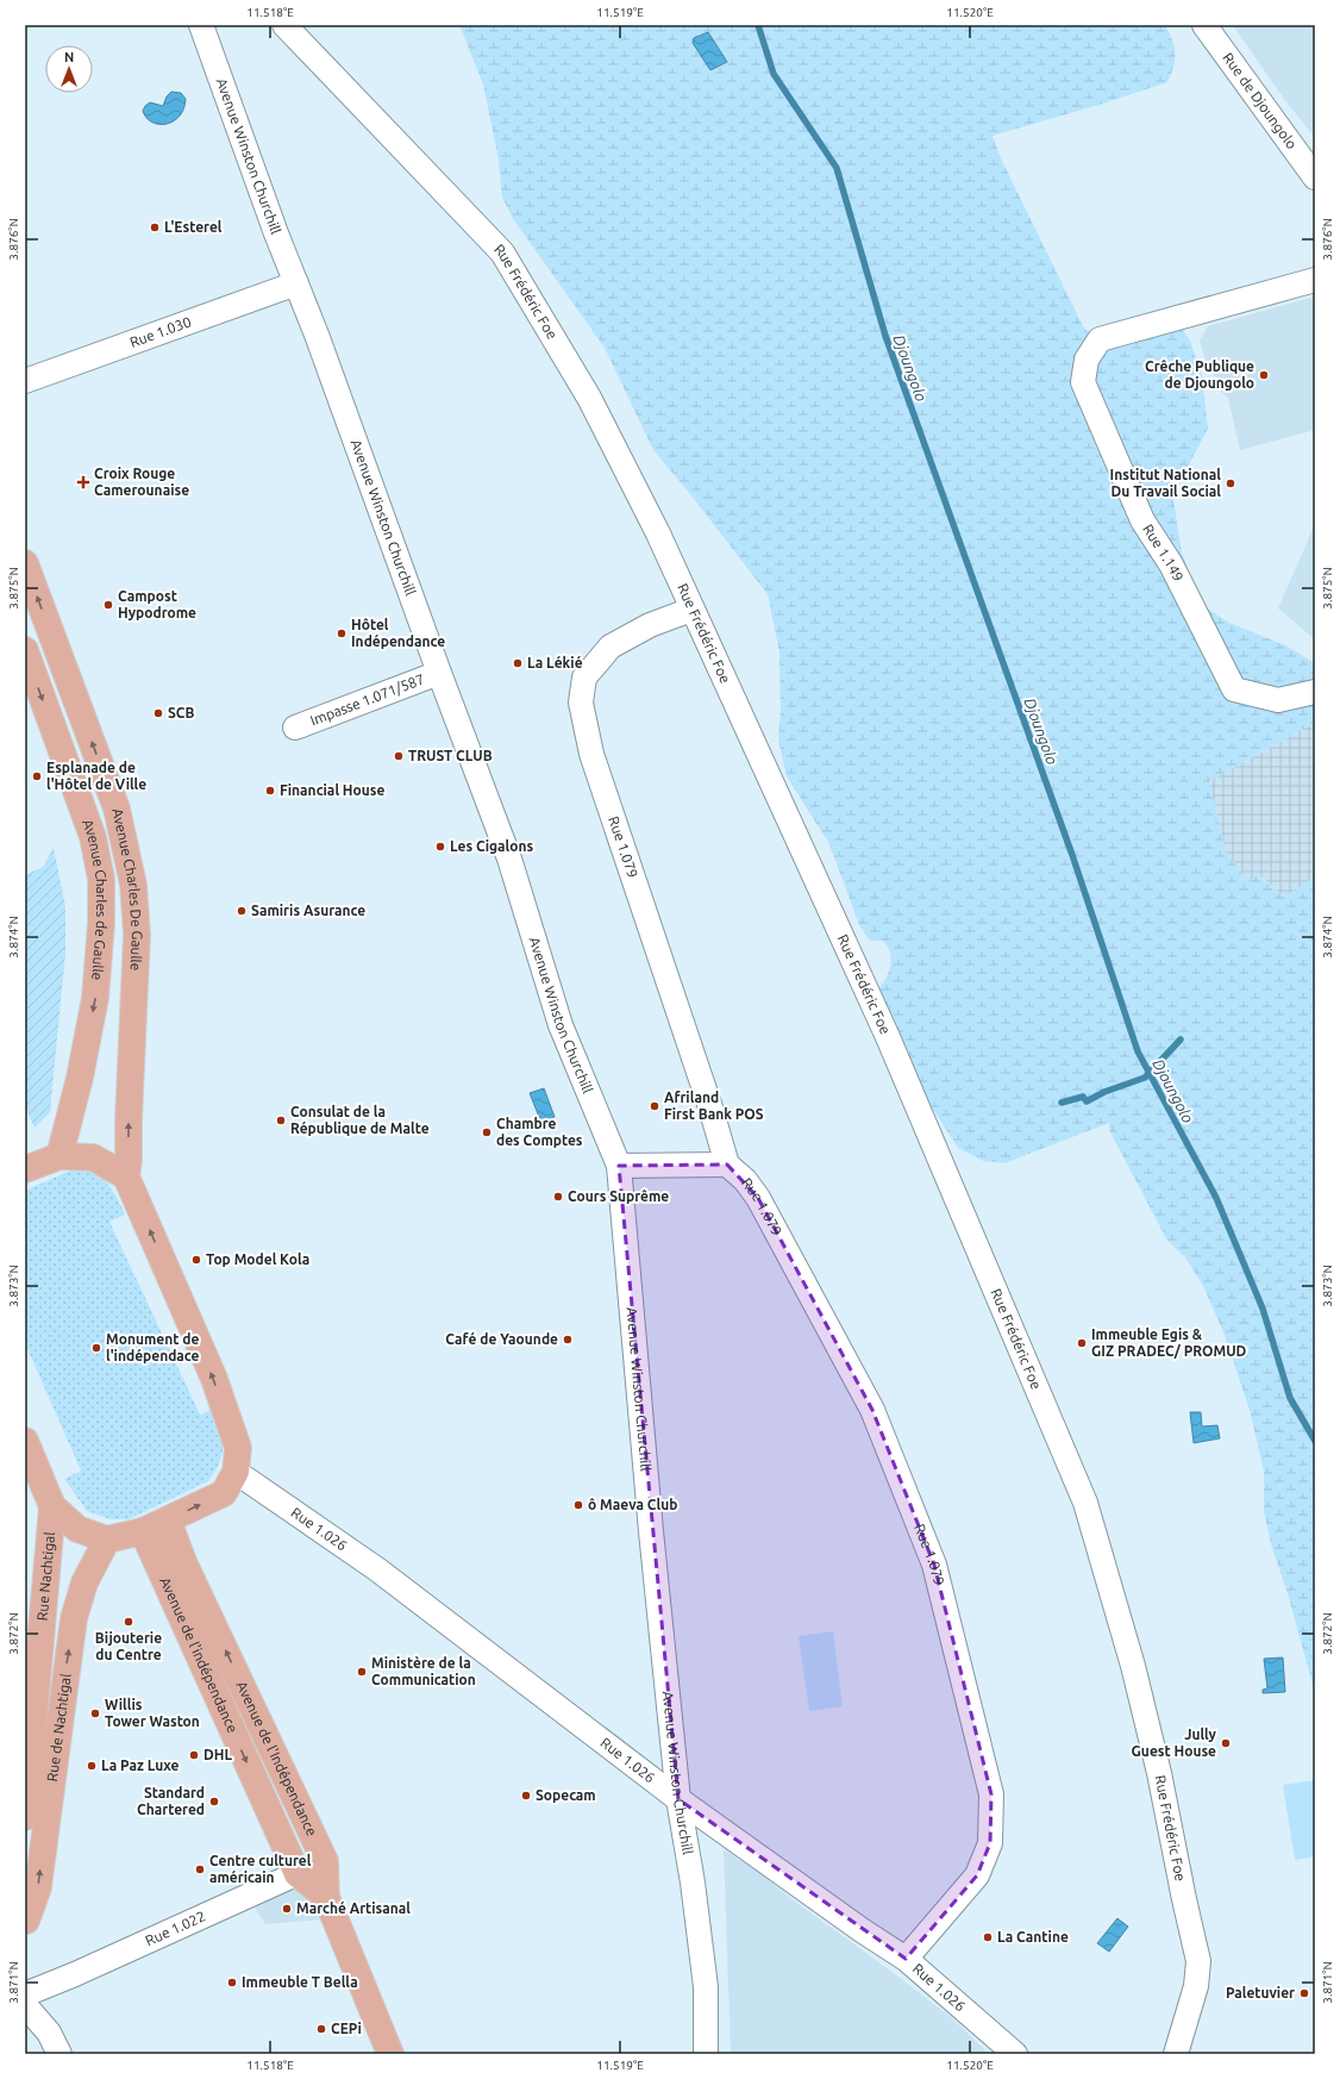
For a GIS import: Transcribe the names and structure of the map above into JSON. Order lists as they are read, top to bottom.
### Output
{
  "streets": {
    "main road": [
      "Avenue Charles De Gaulle",
      "Avenue Charles de Gaulle",
      "Rue Nachtigal",
      "Avenue de l'indépendance",
      "Rue de Nachtigal",
      "Avenue de l'Indépendance"
    ],
    "street": [
      "Rue de Djoungolo",
      "Avenue Winston Churchill",
      "Rue Frédéric Foe",
      "Rue 1.030",
      "Rue 1.149",
      "Impasse 1.071/587",
      "Rue 1.079",
      "Rue 1.026",
      "Rue 1.022"
    ]
  },
  "crossings": [
    ["Avenue Winston Churchill", "Rue 1.030"],
    ["Avenue Winston Churchill", "Impasse 1.071/587"],
    ["Avenue Winston Churchill", "Rue 1.026"],
    ["Rue Frédéric Foe", "Rue 1.079"],
    ["Rue 1.079", "Rue 1.026"],
    ["Avenue de l'indépendance", "Avenue de l'Indépendance"],
    ["Avenue de l'indépendance", "Rue 1.022"],
    ["Avenue de l'Indépendance", "Rue 1.022"]
  ],
  "one_way": [
    "Avenue Charles De Gaulle",
    "Avenue Charles de Gaulle",
    "Avenue de l'indépendance",
    "Rue de Nachtigal",
    "Avenue de l'Indépendance"
  ],
  "water": ["Djoungolo"],
  "places": {
    "other": [
      "L'Esterel",
      "Crêche Publique de Djoungolo",
      "Institut National Du Travail Social",
      "Campost Hypodrome",
      "Hôtel Indépendance",
      "La Lékié",
      "SCB",
      "TRUST CLUB",
      "Esplanade de l'Hôtel de Ville",
      "Financial House",
      "Les Cigalons",
      "Samiris Asurance",
      "Afriland First Bank POS",
      "Consulat de la République de Malte",
      "Chambre des Comptes",
      "Cours Suprême",
      "Top Model Kola",
      "Café de Yaounde",
      "Immeuble Egis & GIZ PRADEC/ PROMUD",
      "Monument de l'indépendace",
      "ô Maeva Club",
      "Bijouterie du Centre",
      "Ministère de la Communication",
      "Willis Tower Waston",
      "Jully Guest House",
      "DHL",
      "La Paz Luxe",
      "Sopecam",
      "Standard Chartered",
      "Centre culturel américain",
      "Marché Artisanal",
      "La Cantine",
      "Immeuble T Bella",
      "Paletuvier",
      "CEPi"
    ],
    "health": ["Croix Rouge Camerounaise"]
  },
  "north": "top",
  "coordinates": [
    "11.518°E",
    "11.519°E",
    "11.520°E",
    "3.876°N",
    "3.875°N",
    "3.874°N",
    "3.873°N",
    "3.872°N",
    "3.871°N"
  ]
}
